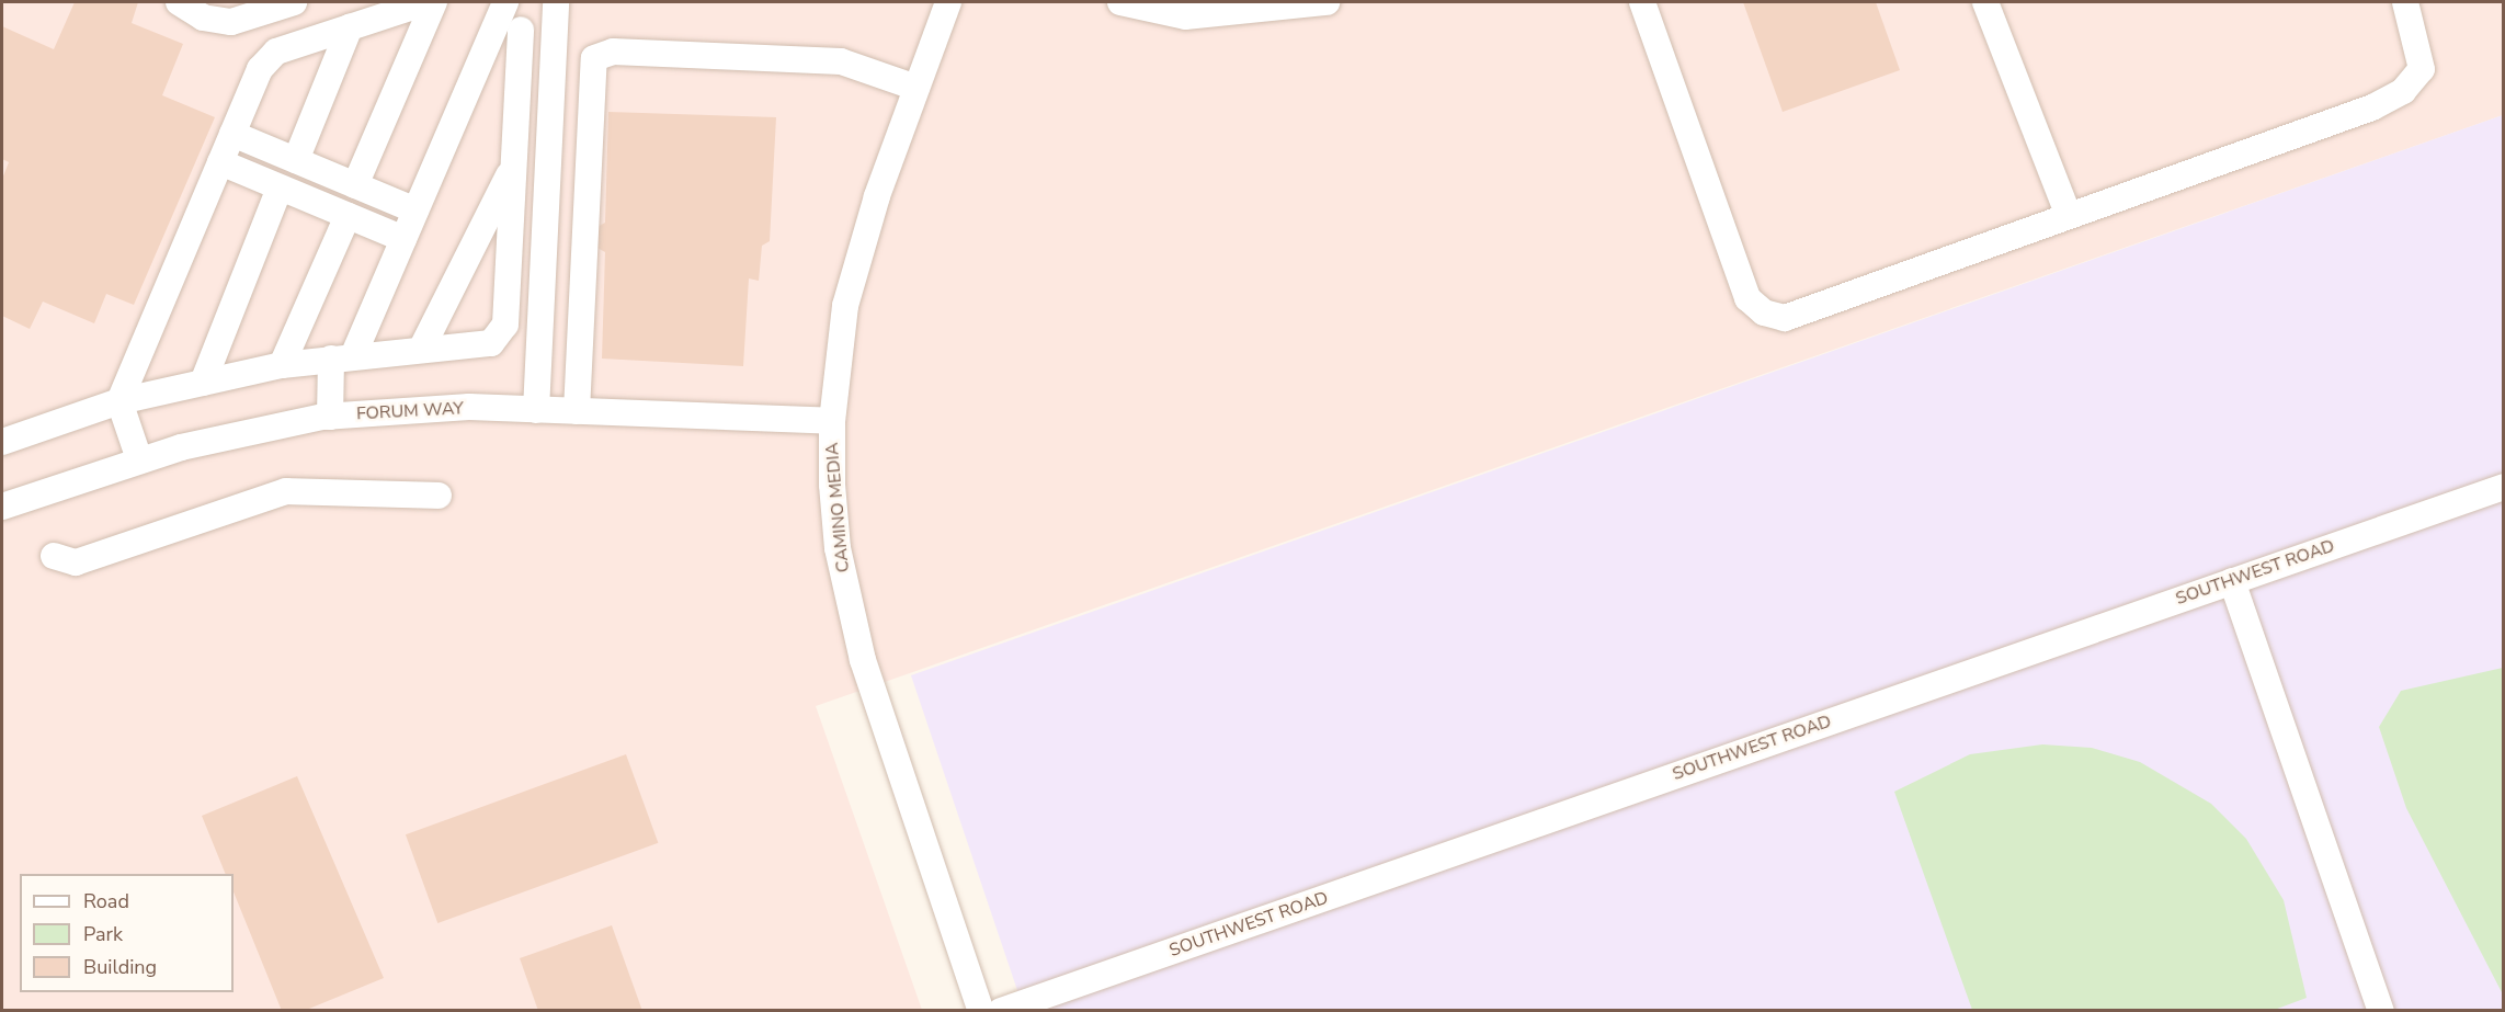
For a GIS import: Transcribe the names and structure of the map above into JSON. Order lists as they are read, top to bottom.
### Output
{
  "streets": {
    "street": ["FORUM WAY", "CAMINO MEDIA", "SOUTHWEST ROAD"]
  },
  "crossings": [
    ["FORUM WAY", "CAMINO MEDIA"],
    ["CAMINO MEDIA", "SOUTHWEST ROAD"]
  ],
  "legend": ["Road", "Park", "Building"]
}
